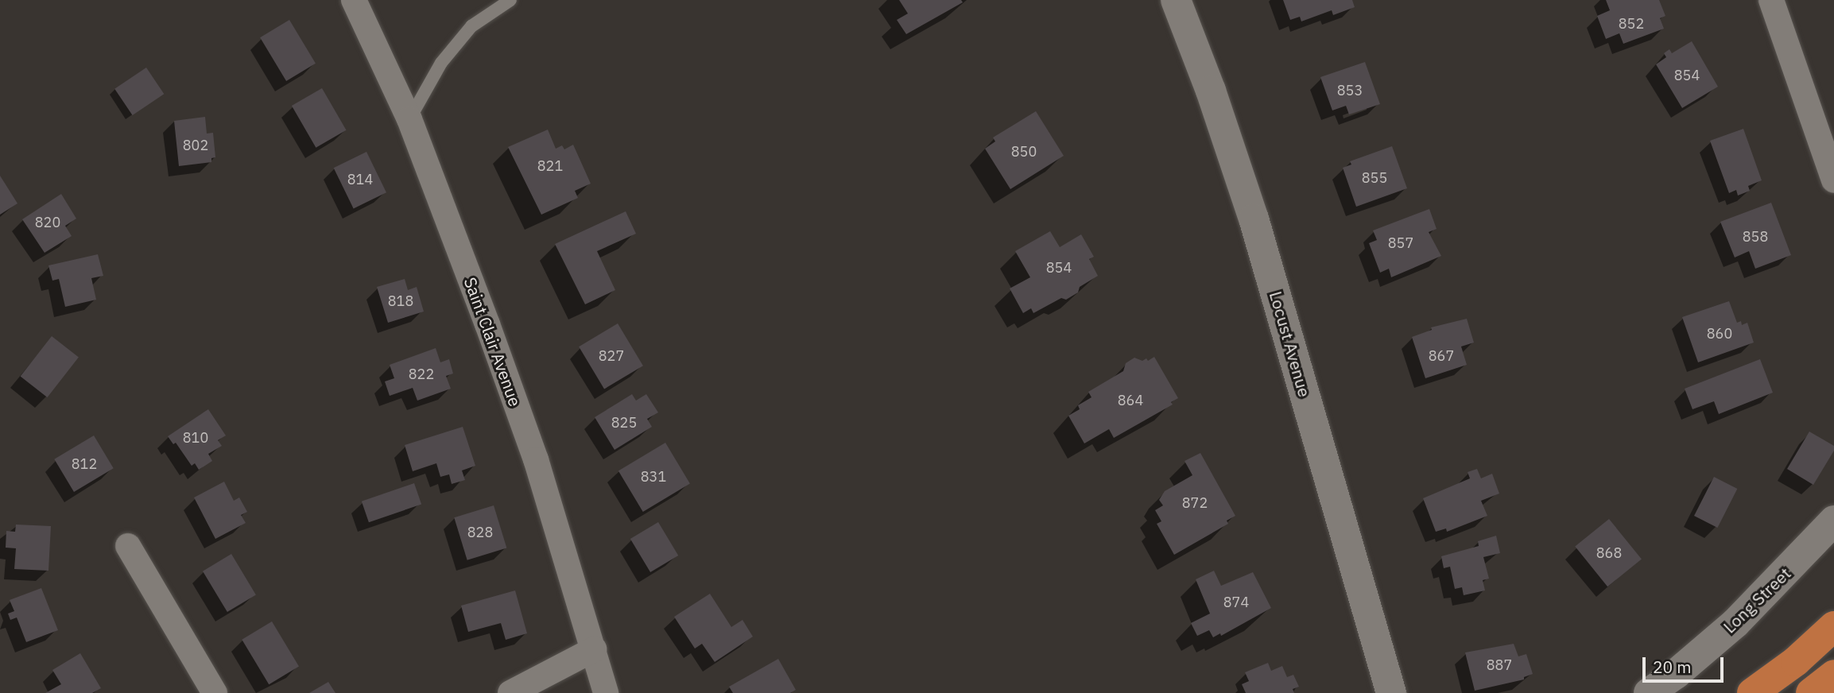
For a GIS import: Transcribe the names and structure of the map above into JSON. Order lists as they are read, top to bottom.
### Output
{
  "streets": {
    "street": ["Saint Clair Avenue", "Locust Avenue", "Long Street"]
  },
  "house_numbers": [
    "852",
    "854",
    "853",
    "802",
    "850",
    "821",
    "855",
    "814",
    "820",
    "858",
    "857",
    "854",
    "818",
    "860",
    "827",
    "867",
    "822",
    "864",
    "825",
    "810",
    "812",
    "831",
    "872",
    "828",
    "868",
    "874",
    "887"
  ],
  "scale_bar": "20 m"
}
